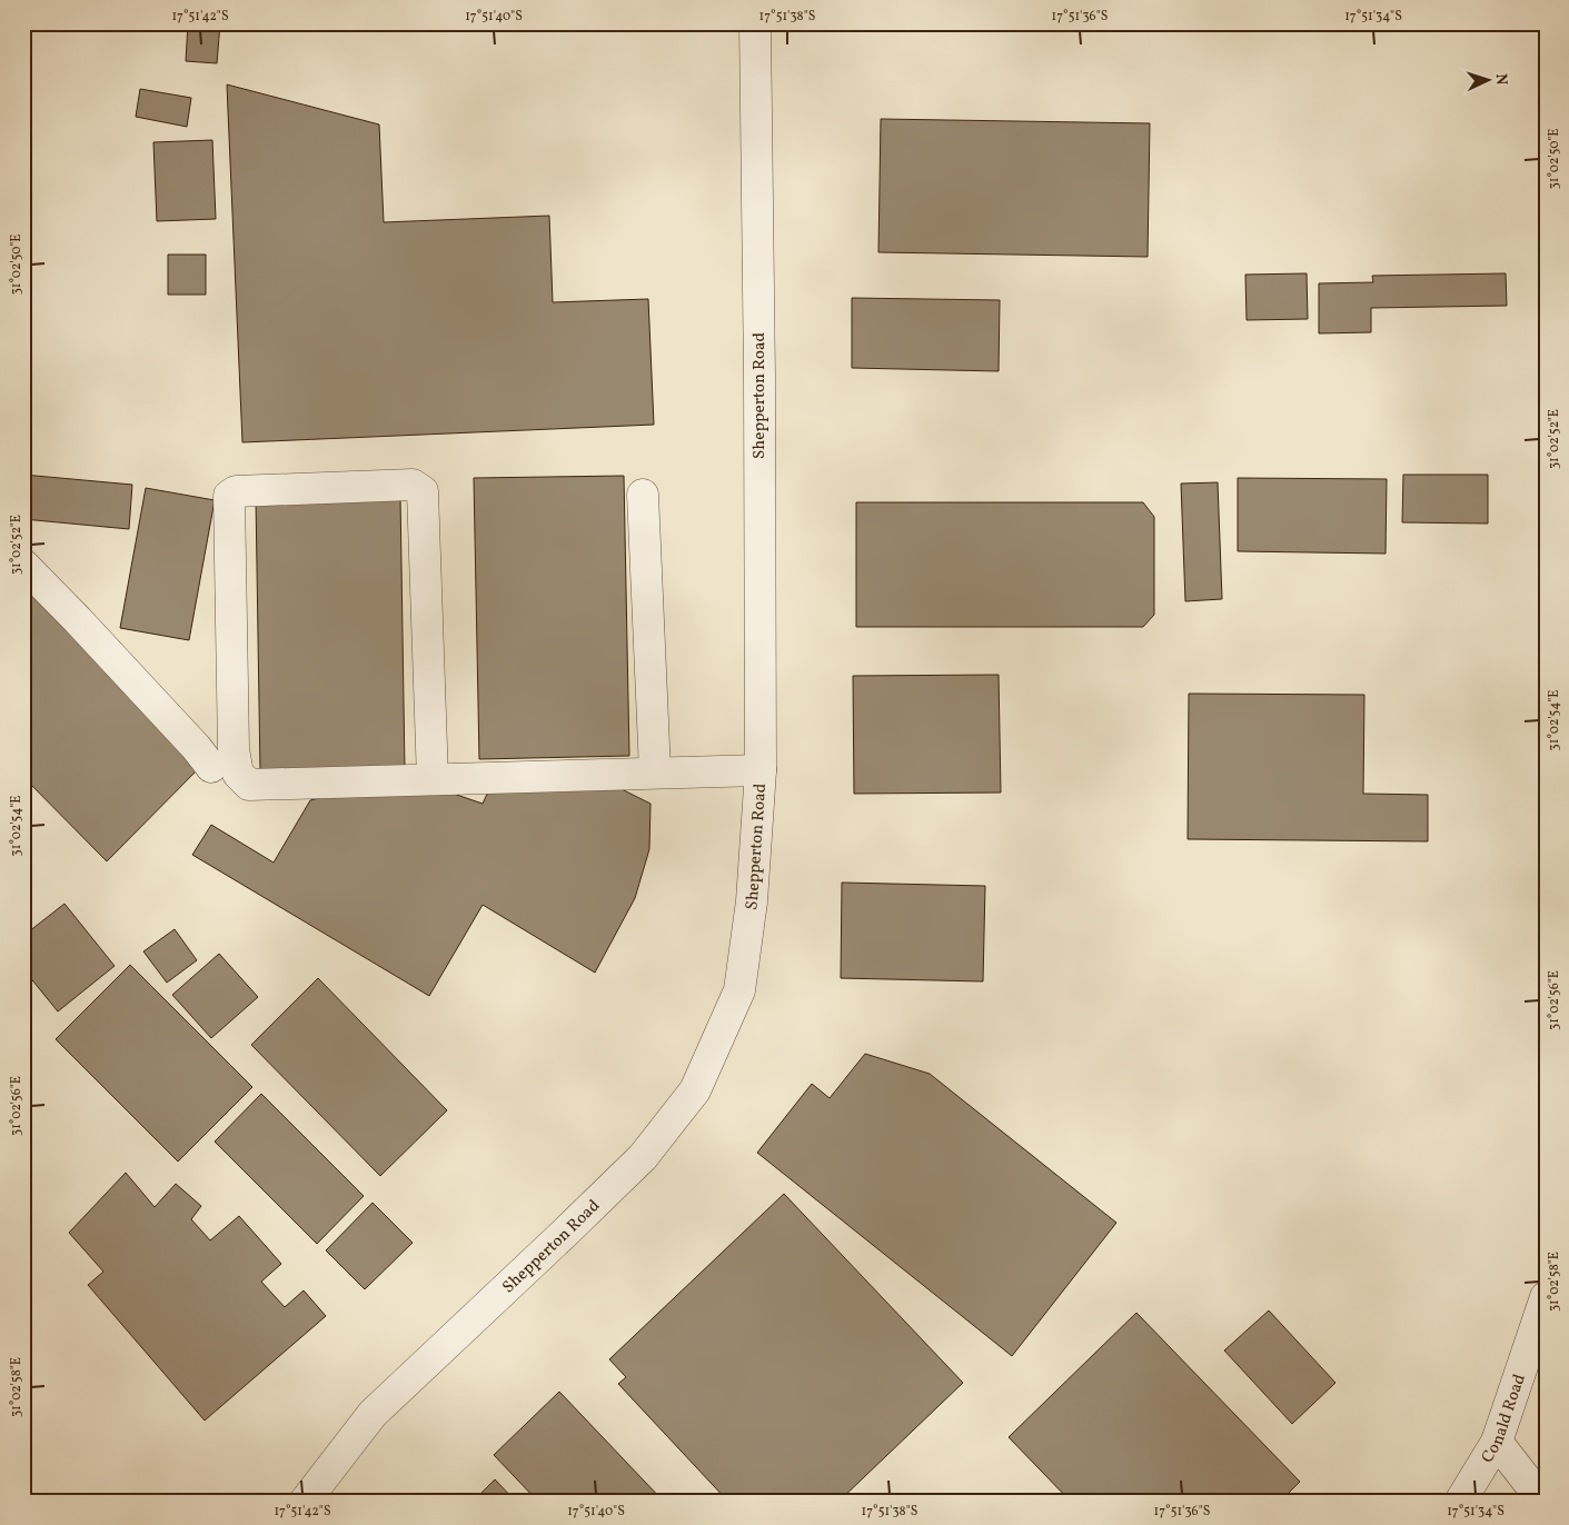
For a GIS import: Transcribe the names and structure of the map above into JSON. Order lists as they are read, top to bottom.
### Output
{
  "streets": {
    "street": ["Shepperton Road", "Conald Road"]
  },
  "north": "right",
  "coordinates": [
    "17°51'42\"S",
    "17°51'40\"S",
    "17°51'38\"S",
    "17°51'36\"S",
    "17°51'34\"S",
    "31°02'50\"E",
    "31°02'52\"E",
    "31°02'54\"E",
    "31°02'56\"E",
    "31°02'58\"E"
  ]
}
